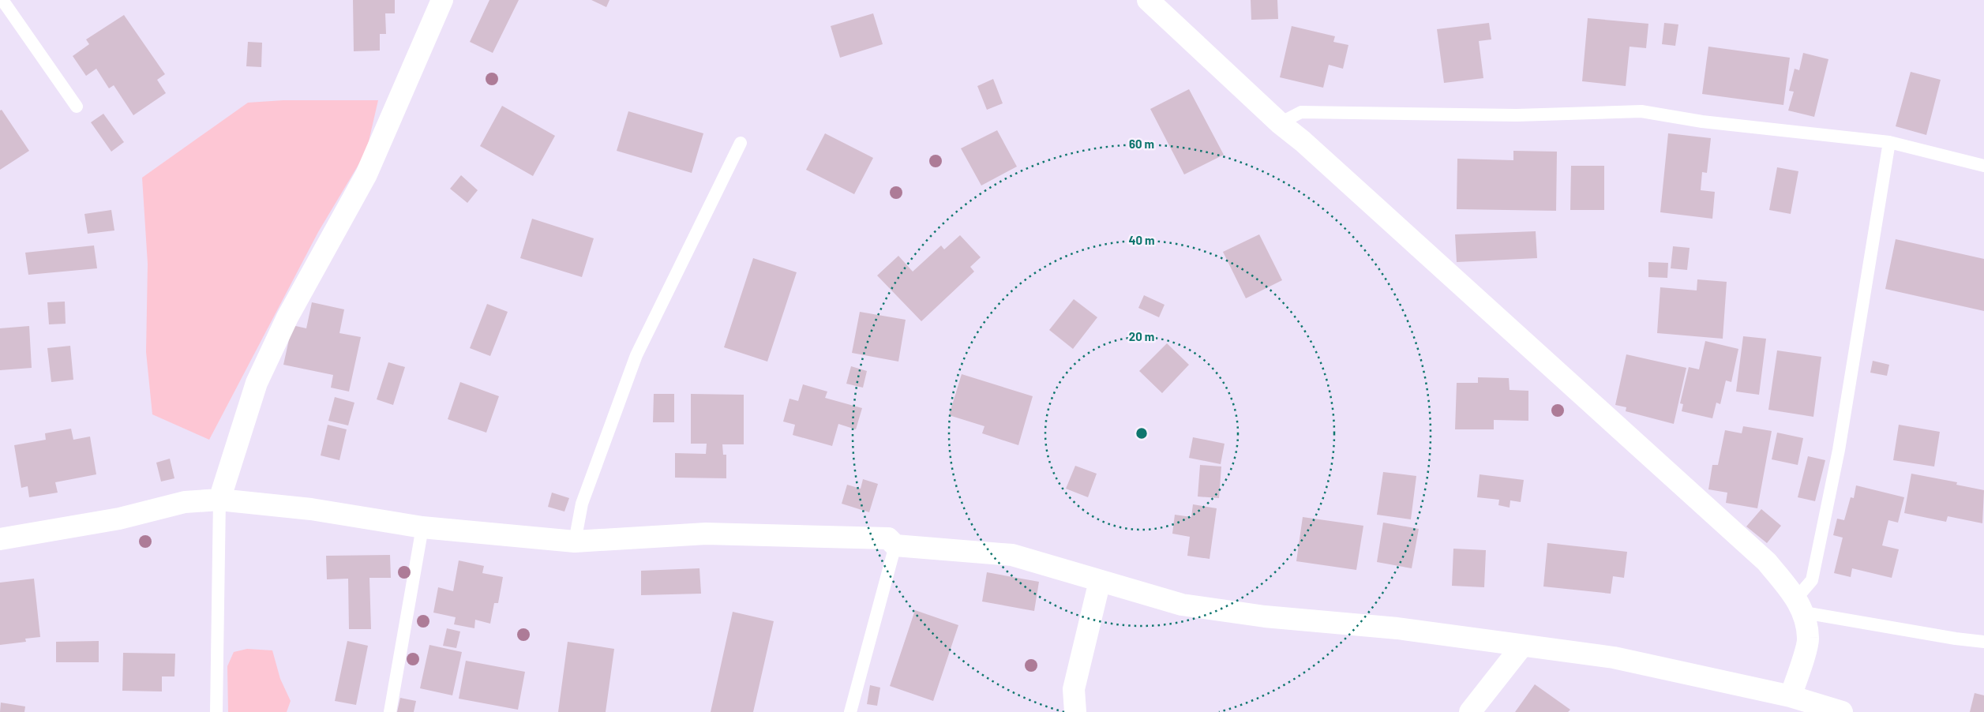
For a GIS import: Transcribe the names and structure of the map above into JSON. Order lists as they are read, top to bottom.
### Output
{
  "rings": ["60 m", "40 m", "20 m"]
}
